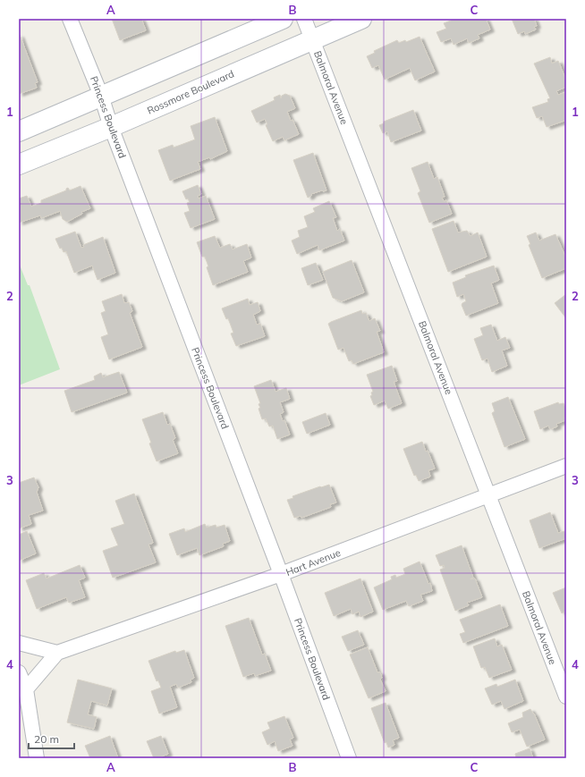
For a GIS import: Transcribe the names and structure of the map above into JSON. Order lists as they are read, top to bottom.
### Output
{
  "streets": {
    "street": [
      "Balmoral Avenue",
      "Rossmore Boulevard",
      "Princess Boulevard",
      "Hart Avenue"
    ]
  },
  "crossings": [
    ["Balmoral Avenue", "Rossmore Boulevard"],
    ["Balmoral Avenue", "Hart Avenue"],
    ["Rossmore Boulevard", "Princess Boulevard"],
    ["Princess Boulevard", "Hart Avenue"]
  ],
  "scale_bar": "20 m",
  "grid": {
    "columns": ["A", "B", "C"],
    "rows": [
      "1",
      "2",
      "3",
      "4"
    ]
  }
}
